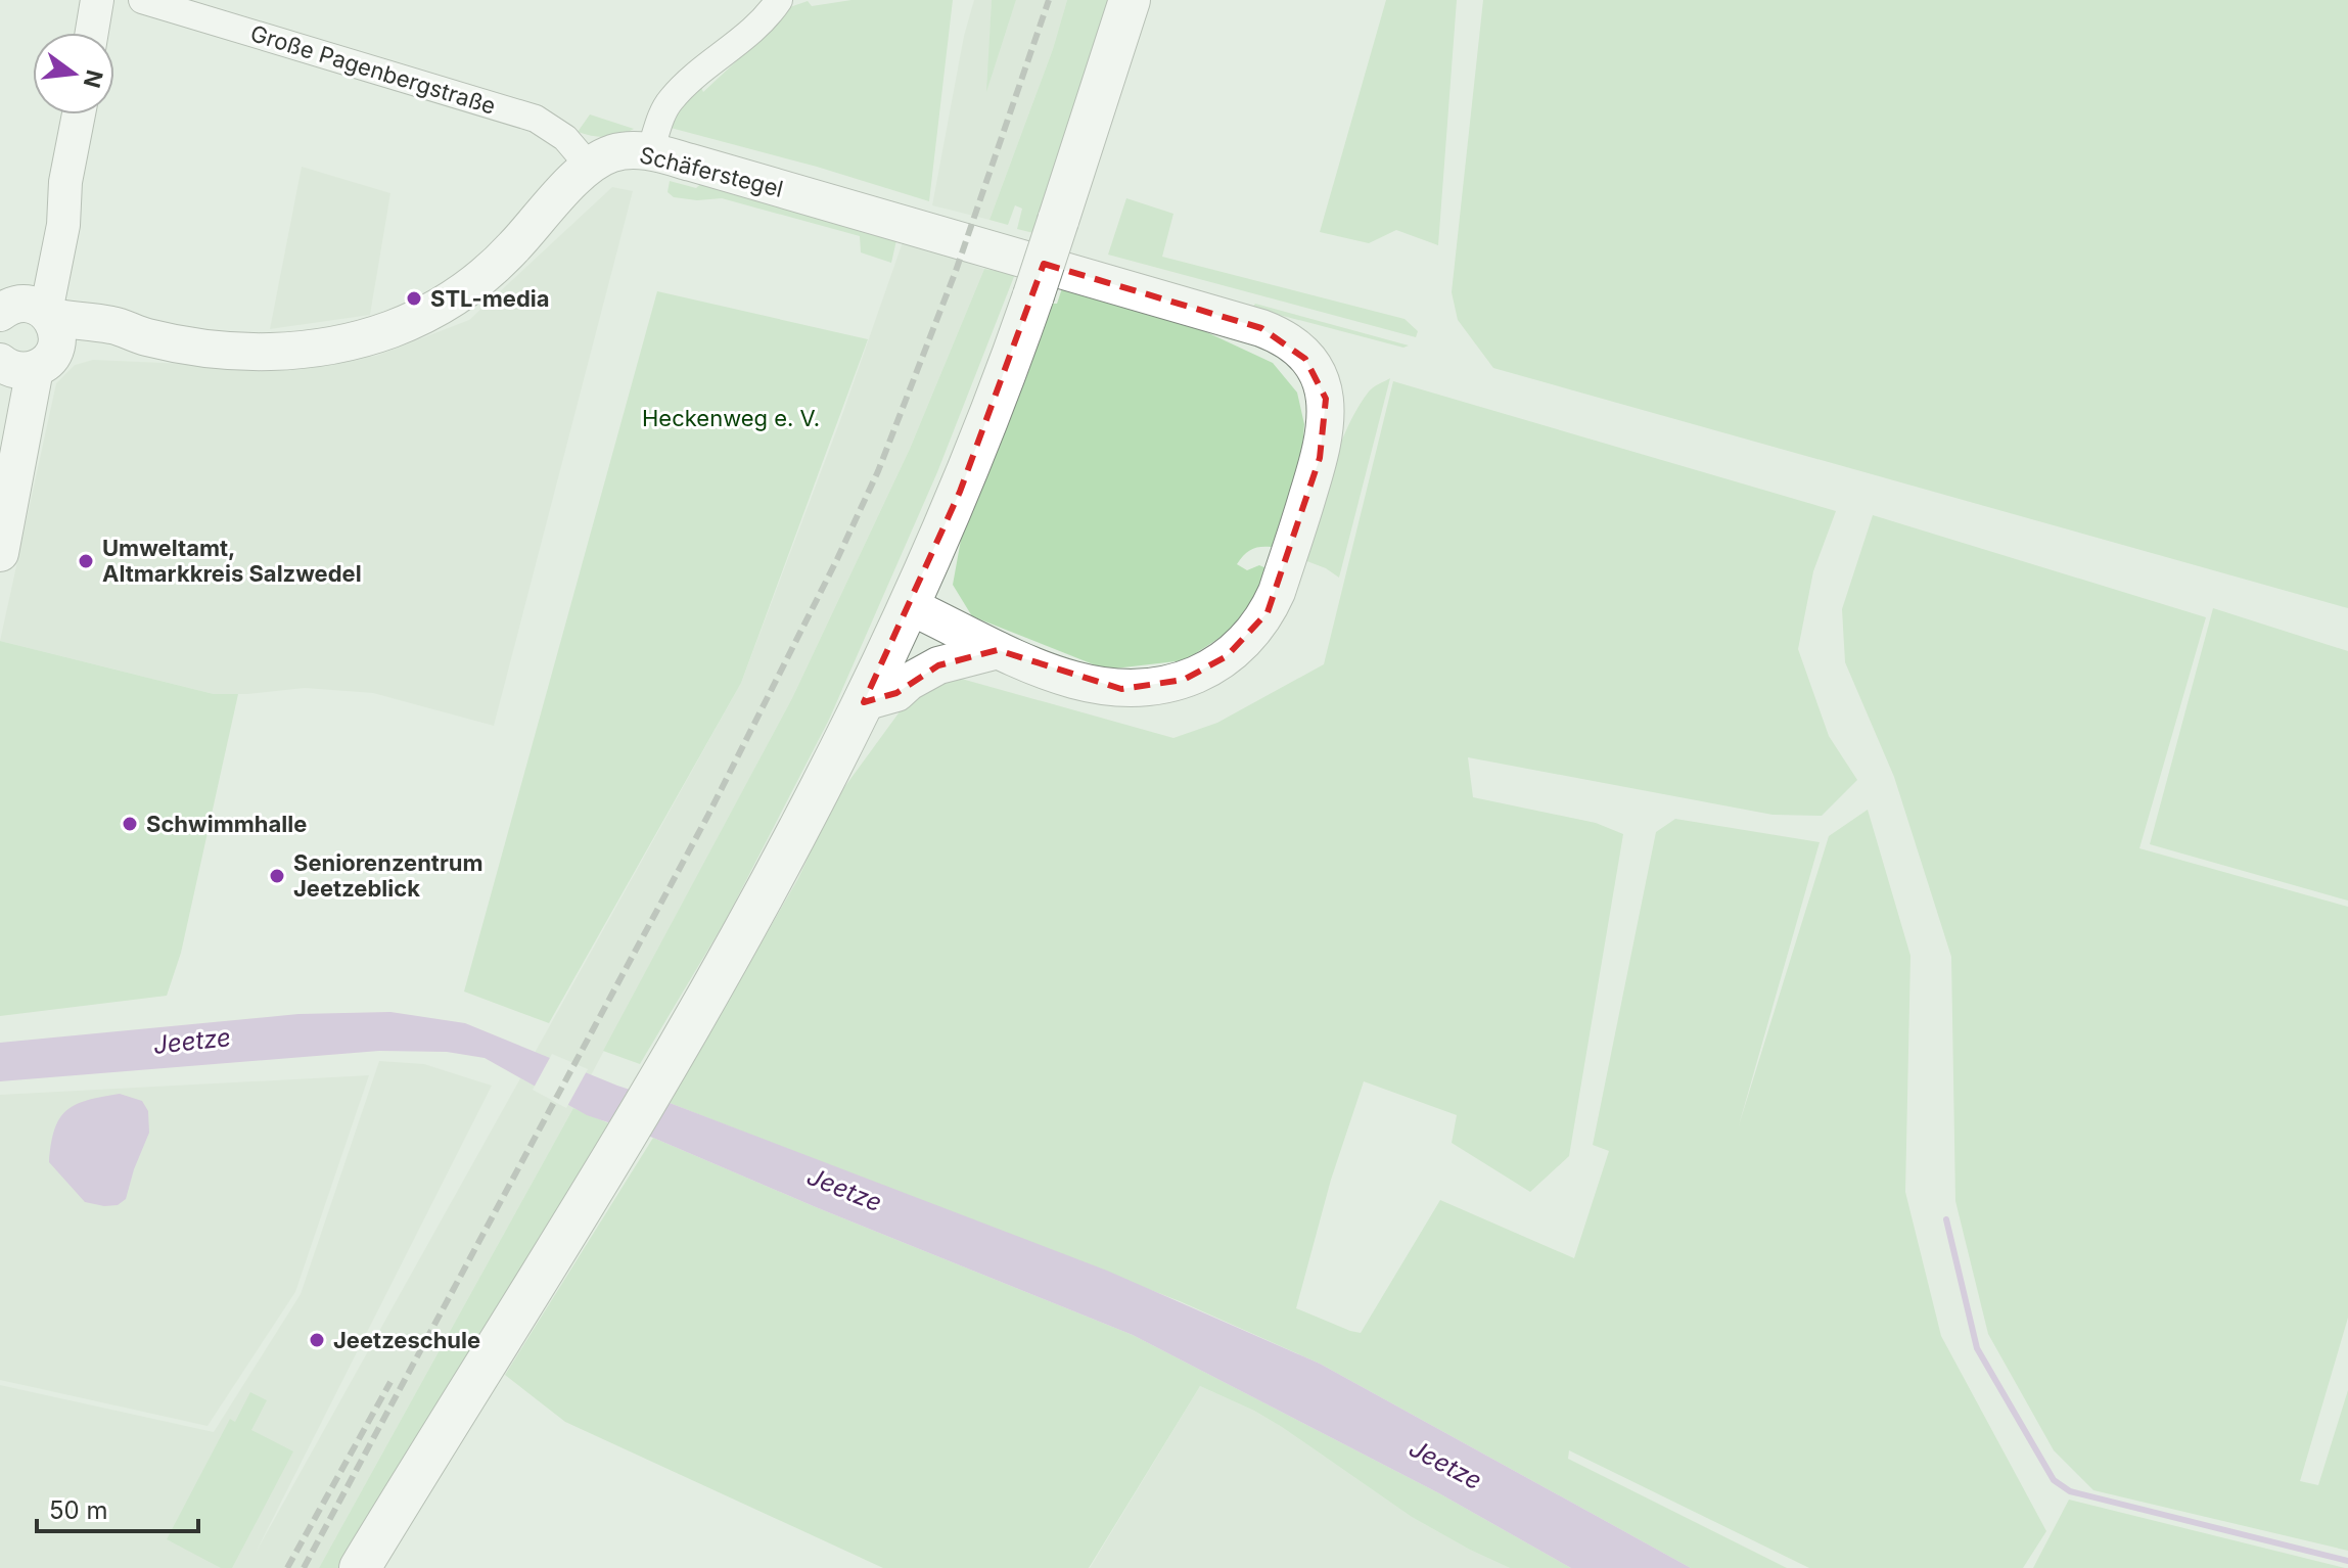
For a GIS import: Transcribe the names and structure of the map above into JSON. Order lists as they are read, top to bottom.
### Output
{
  "streets": {
    "main road": ["Schäferstegel"],
    "street": ["Große Pagenbergstraße"]
  },
  "crossings": [
    ["Große Pagenbergstraße", "Schäferstegel"]
  ],
  "water": ["Jeetze"],
  "parks": ["Heckenweg e. V."],
  "places": [
    "STL-media",
    "Umweltamt, Altmarkkreis Salzwedel",
    "Schwimmhalle",
    "Seniorenzentrum Jeetzeblick",
    "Jeetzeschule"
  ],
  "scale_bar": "50 m",
  "north": "right"
}
